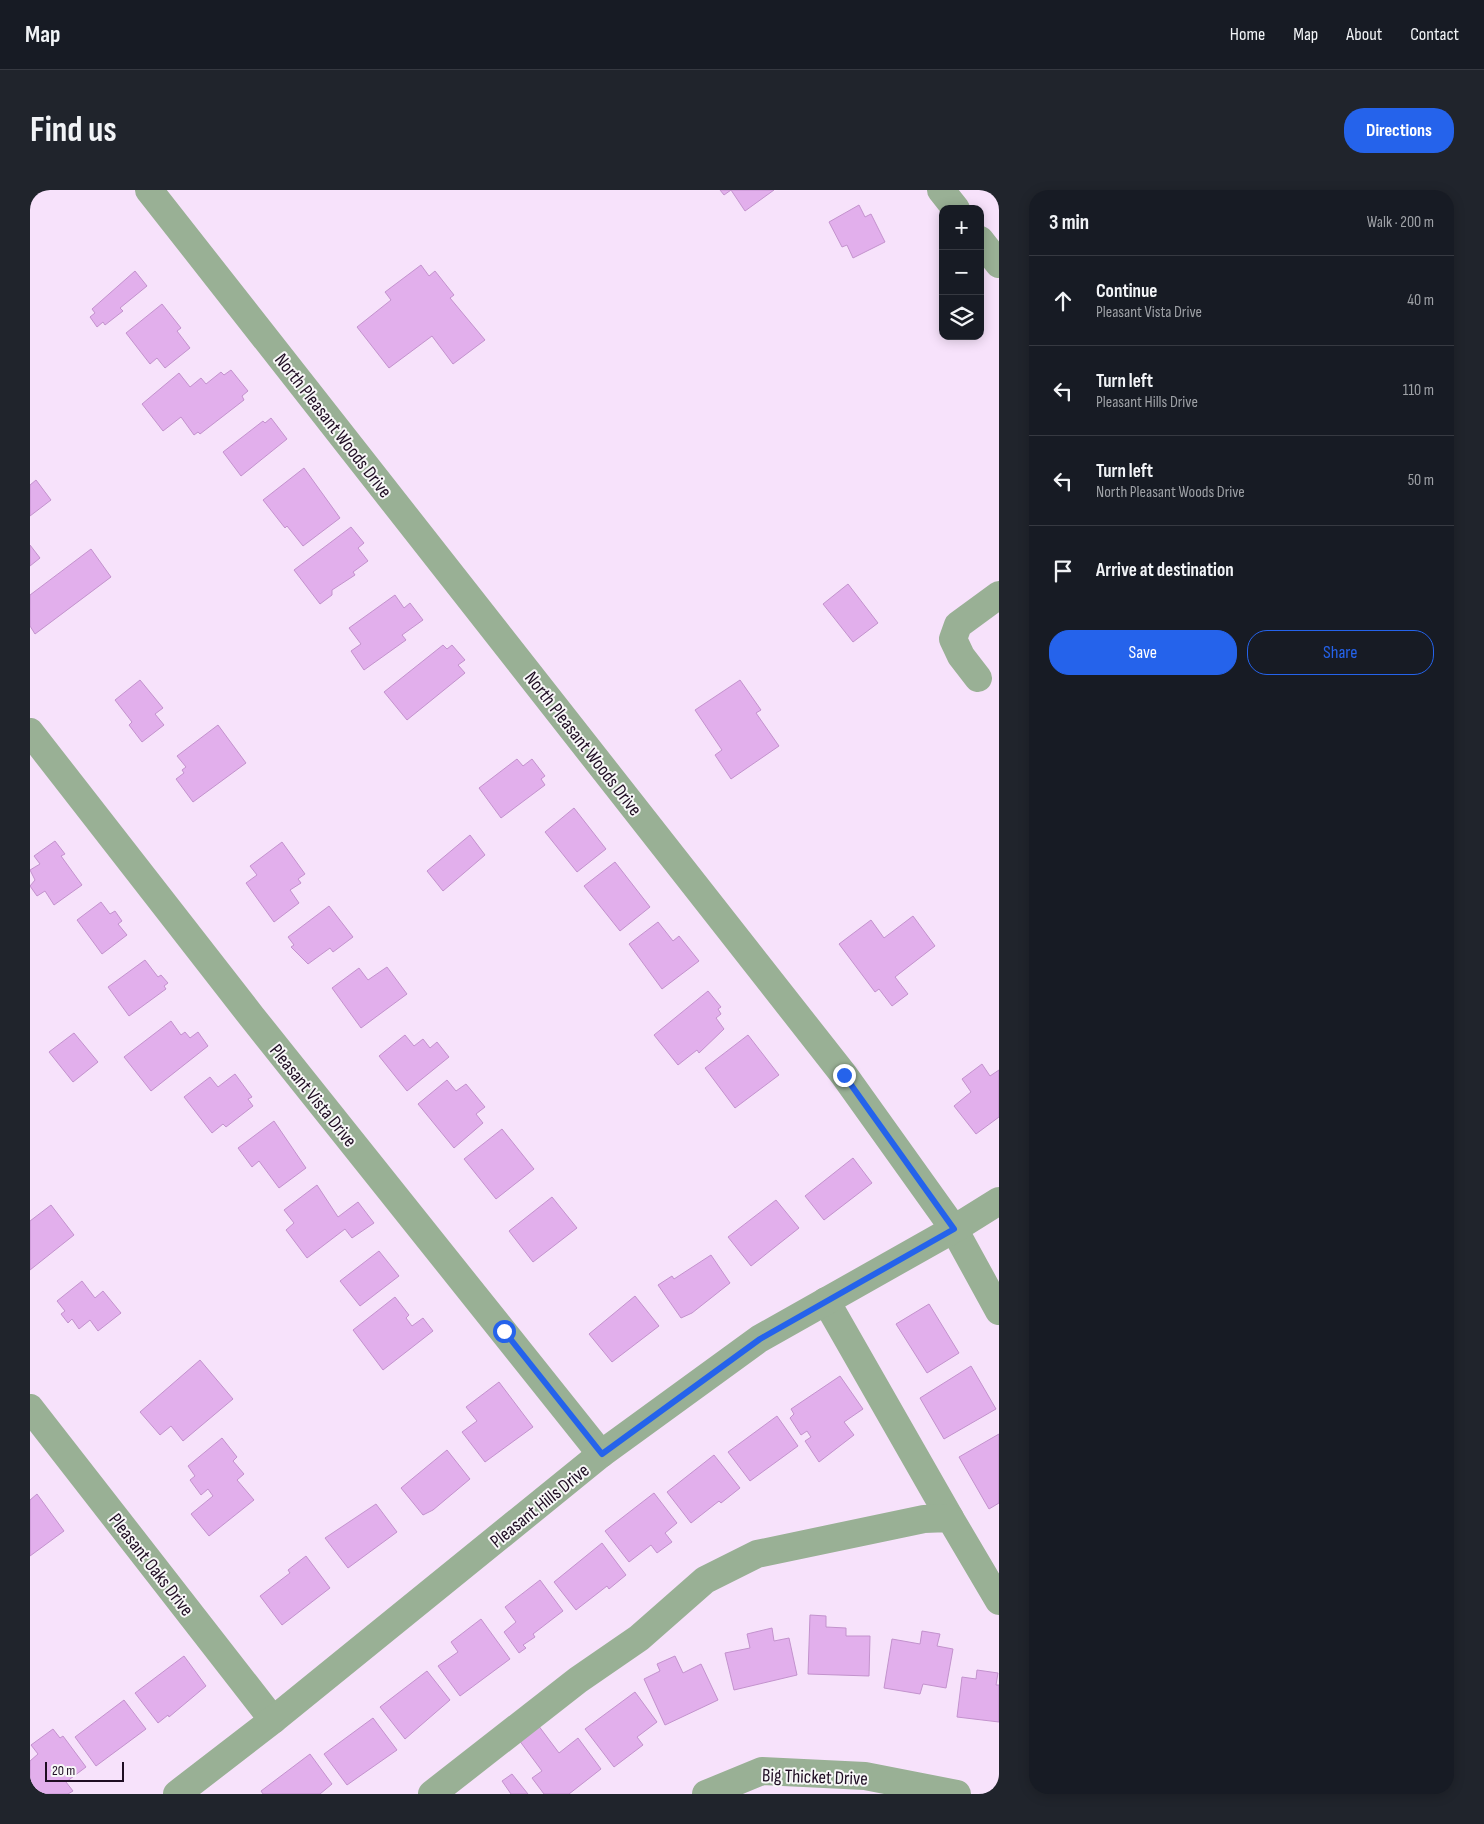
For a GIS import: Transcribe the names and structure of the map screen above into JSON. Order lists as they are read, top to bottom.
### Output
{
  "streets": {
    "street": [
      "North Pleasant Woods Drive",
      "Pleasant Vista Drive",
      "Pleasant Hills Drive",
      "Pleasant Oaks Drive",
      "Big Thicket Drive"
    ]
  },
  "crossings": [
    ["North Pleasant Woods Drive", "Pleasant Hills Drive"],
    ["Pleasant Vista Drive", "Pleasant Hills Drive"],
    ["Pleasant Hills Drive", "Pleasant Oaks Drive"]
  ],
  "scale_bar": "20 m",
  "page": {
    "header": "Map",
    "nav": [
      "Home",
      "Map",
      "About",
      "Contact"
    ],
    "buttons": [
      "Directions",
      ["Save", "Share"]
    ],
    "title": "Find us",
    "heading": ["3 min", "Walk · 200 m"],
    "map_buttons": ["+", "−"],
    "list": [
      ["Continue", "Pleasant Vista Drive", "40 m"],
      ["Turn left", "Pleasant Hills Drive", "110 m"],
      ["Turn left", "North Pleasant Woods Drive", "50 m"],
      "Arrive at destination"
    ],
    "scale": "20 m"
  }
}
